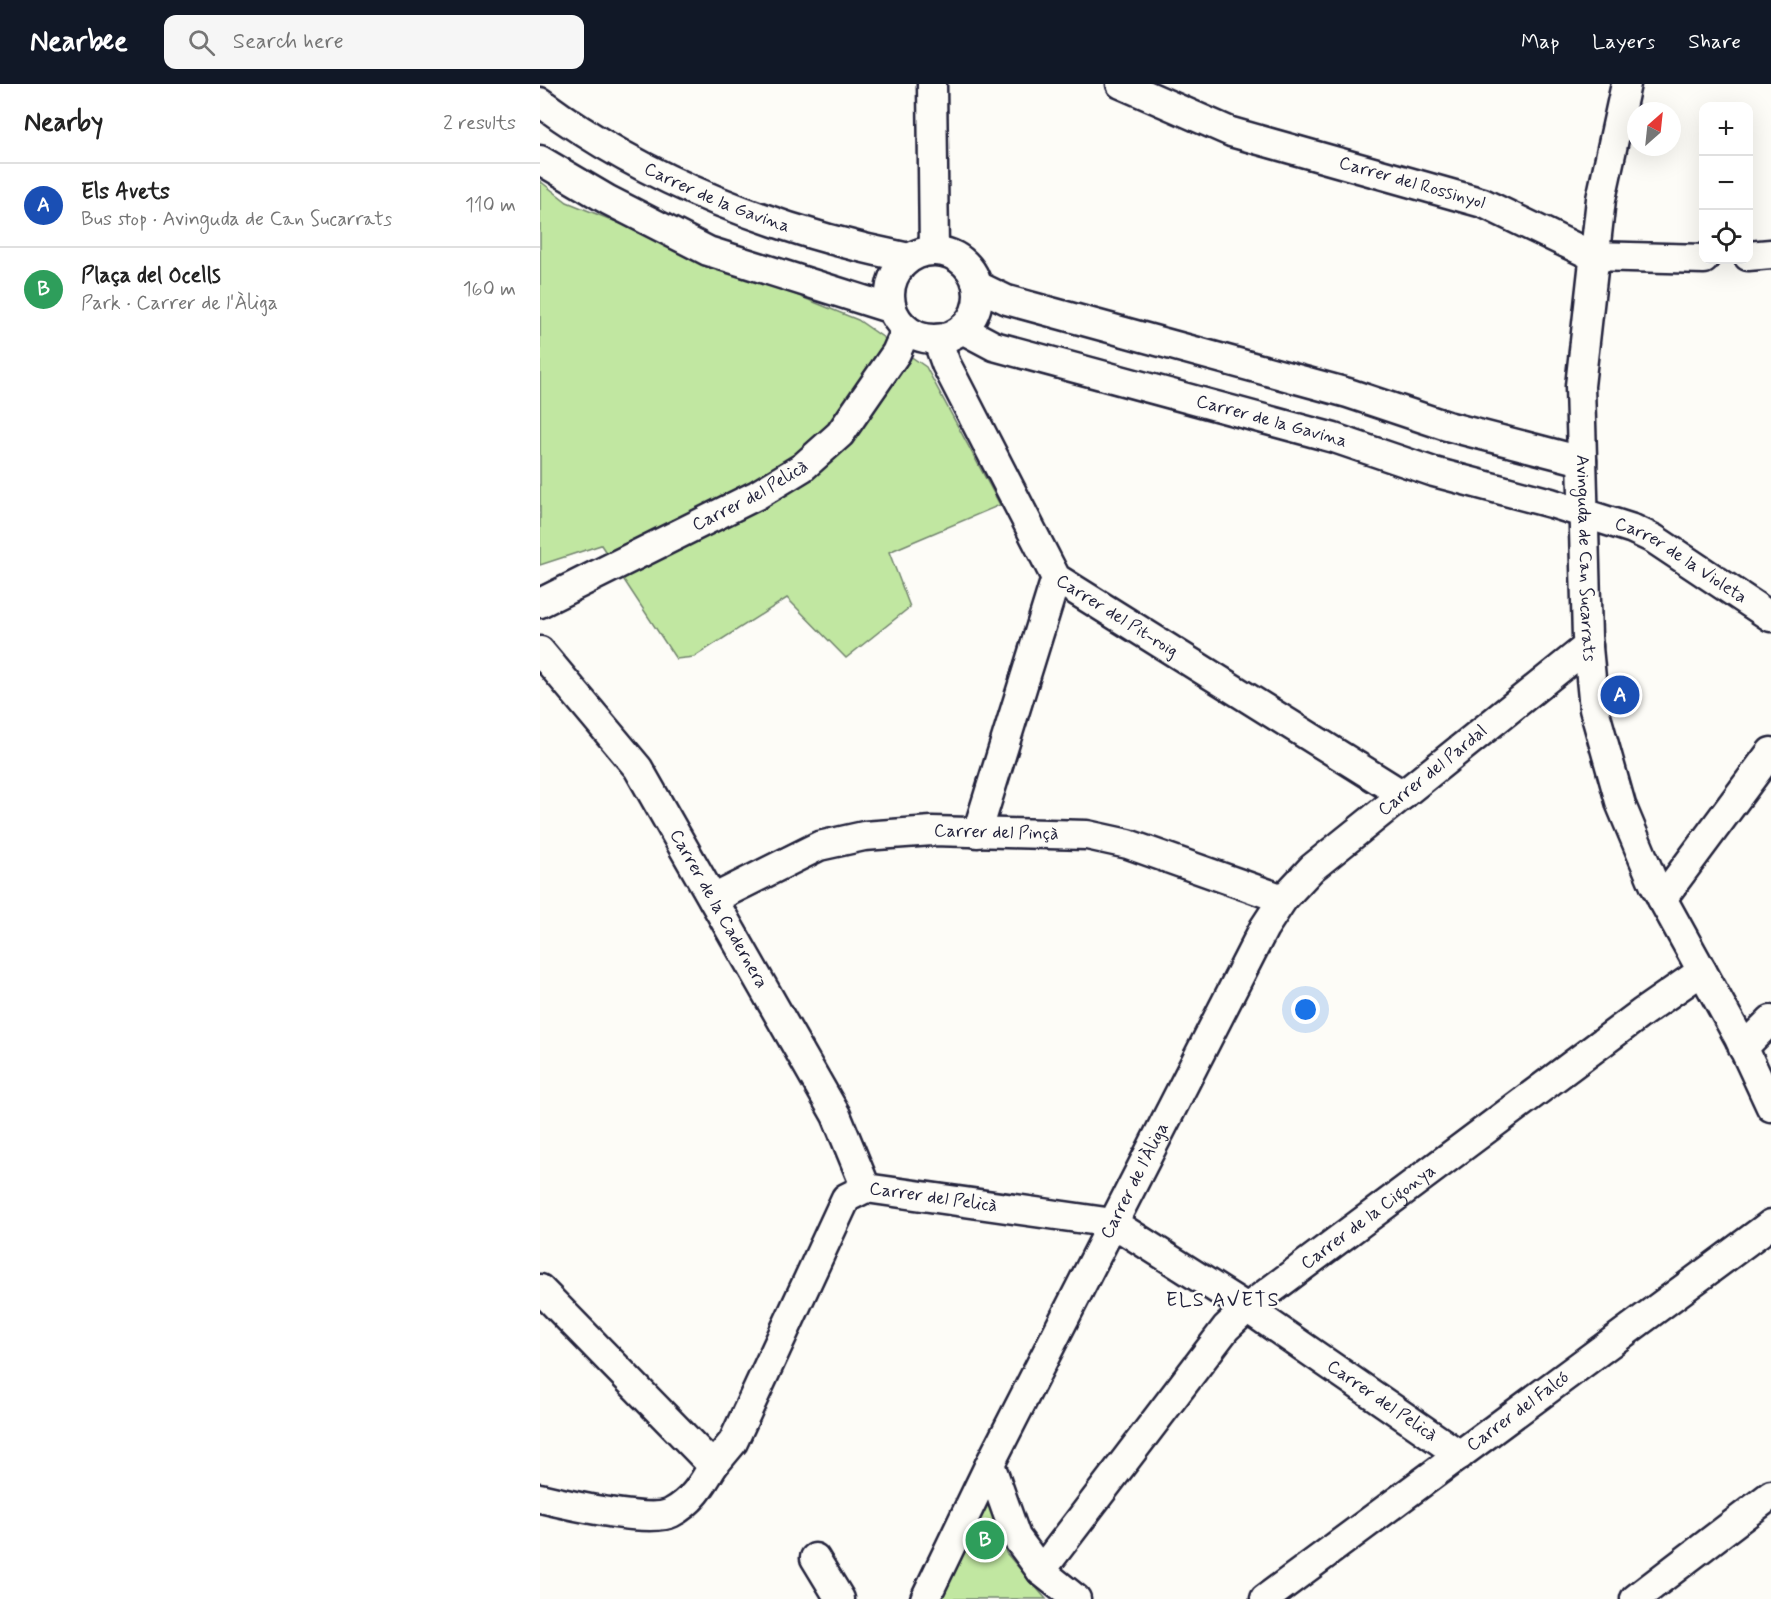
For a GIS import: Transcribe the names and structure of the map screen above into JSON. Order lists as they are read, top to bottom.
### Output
{
  "streets": {
    "street": [
      "Carrer del Rossinyol",
      "Carrer de la Gavina",
      "Carrer del Pelicà",
      "Avinguda de Can Sucarrats",
      "Carrer de la Violeta",
      "Carrer del Pit-roig",
      "Carrer del Pardal",
      "Carrer del Pinçà",
      "Carrer de la Cadernera",
      "Carrer de l'Àliga",
      "Carrer de la Cigonya",
      "Carrer del Falcó"
    ]
  },
  "crossings": [
    ["Carrer del Rossinyol", "Avinguda de Can Sucarrats"],
    ["Carrer de la Gavina", "Carrer del Pelicà"],
    ["Carrer de la Gavina", "Avinguda de Can Sucarrats"],
    ["Carrer de la Gavina", "Carrer de la Violeta"],
    ["Carrer de la Gavina", "Carrer del Pit-roig"],
    ["Carrer del Pelicà", "Carrer del Pit-roig"],
    ["Carrer del Pelicà", "Carrer de la Cadernera"],
    ["Carrer del Pelicà", "Carrer de l'Àliga"],
    ["Carrer del Pelicà", "Carrer de la Cigonya"],
    ["Carrer del Pelicà", "Carrer del Falcó"],
    ["Avinguda de Can Sucarrats", "Carrer de la Violeta"],
    ["Avinguda de Can Sucarrats", "Carrer del Pardal"],
    ["Avinguda de Can Sucarrats", "Carrer de la Cigonya"],
    ["Carrer del Pit-roig", "Carrer del Pardal"],
    ["Carrer del Pardal", "Carrer del Pinçà"],
    ["Carrer del Pardal", "Carrer de l'Àliga"],
    ["Carrer del Pinçà", "Carrer de la Cadernera"],
    ["Carrer del Pinçà", "Carrer de l'Àliga"]
  ],
  "districts": ["ELS AVETS"],
  "north": "top right",
  "page": {
    "header": "Nearbee",
    "search": "Search here",
    "nav": ["Map", "Layers", "Share"],
    "heading": ["Nearby", "2 results"],
    "map_buttons": ["+", "−"],
    "list": [
      {
        "mark": "A",
        "name": "Els Avets",
        "note": "Bus stop · Avinguda de Can Sucarrats",
        "value": "110 m"
      },
      {
        "mark": "B",
        "name": "Plaça del Ocells",
        "note": "Park · Carrer de l'Àliga",
        "value": "160 m"
      }
    ],
    "pins": ["A", "B"]
  }
}
